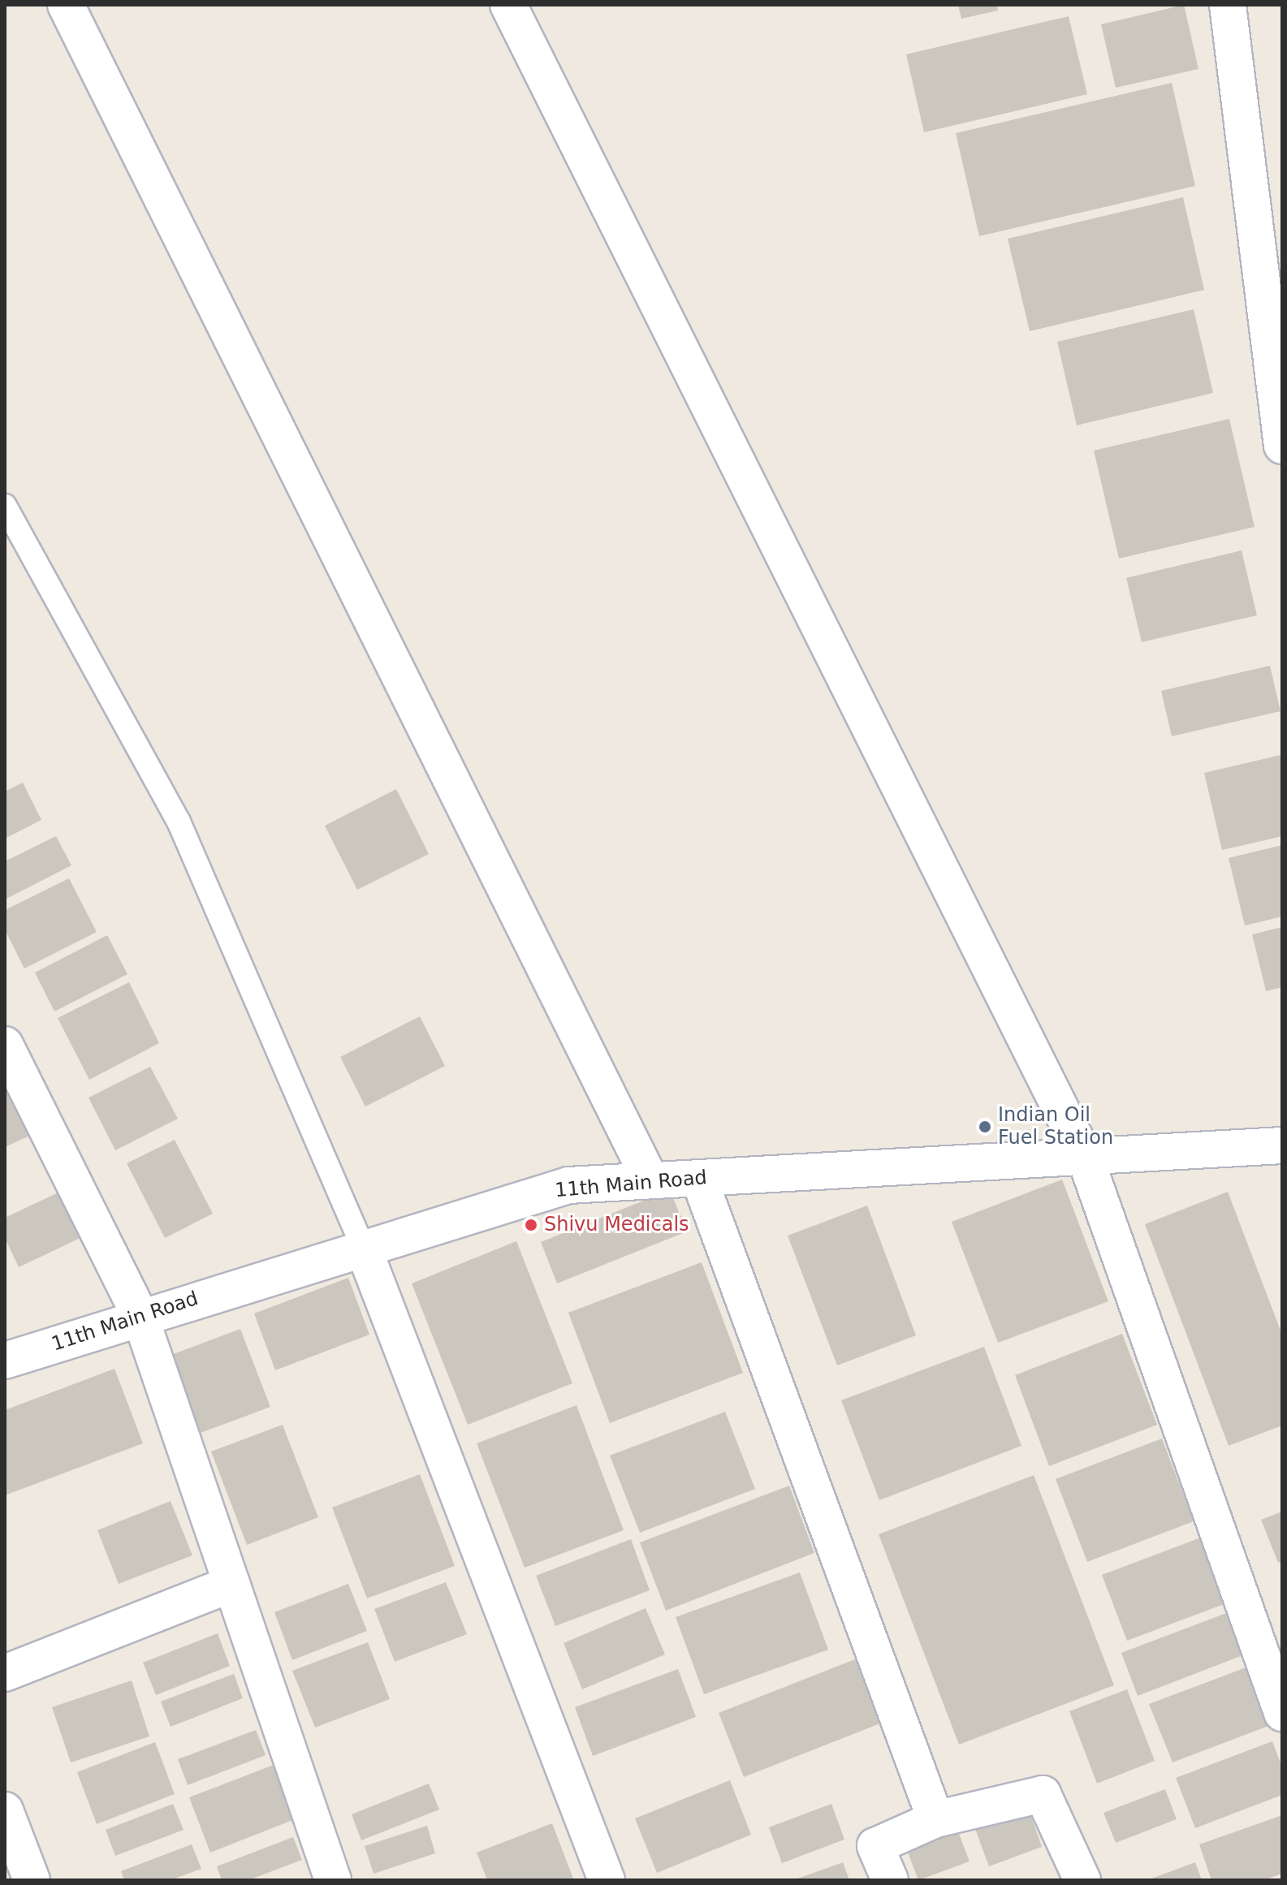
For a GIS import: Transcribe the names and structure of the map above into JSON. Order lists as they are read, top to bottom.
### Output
{
  "streets": {
    "street": ["11th Main Road"]
  },
  "places": ["Indian Oil Fuel Station", "Shivu Medicals"]
}
